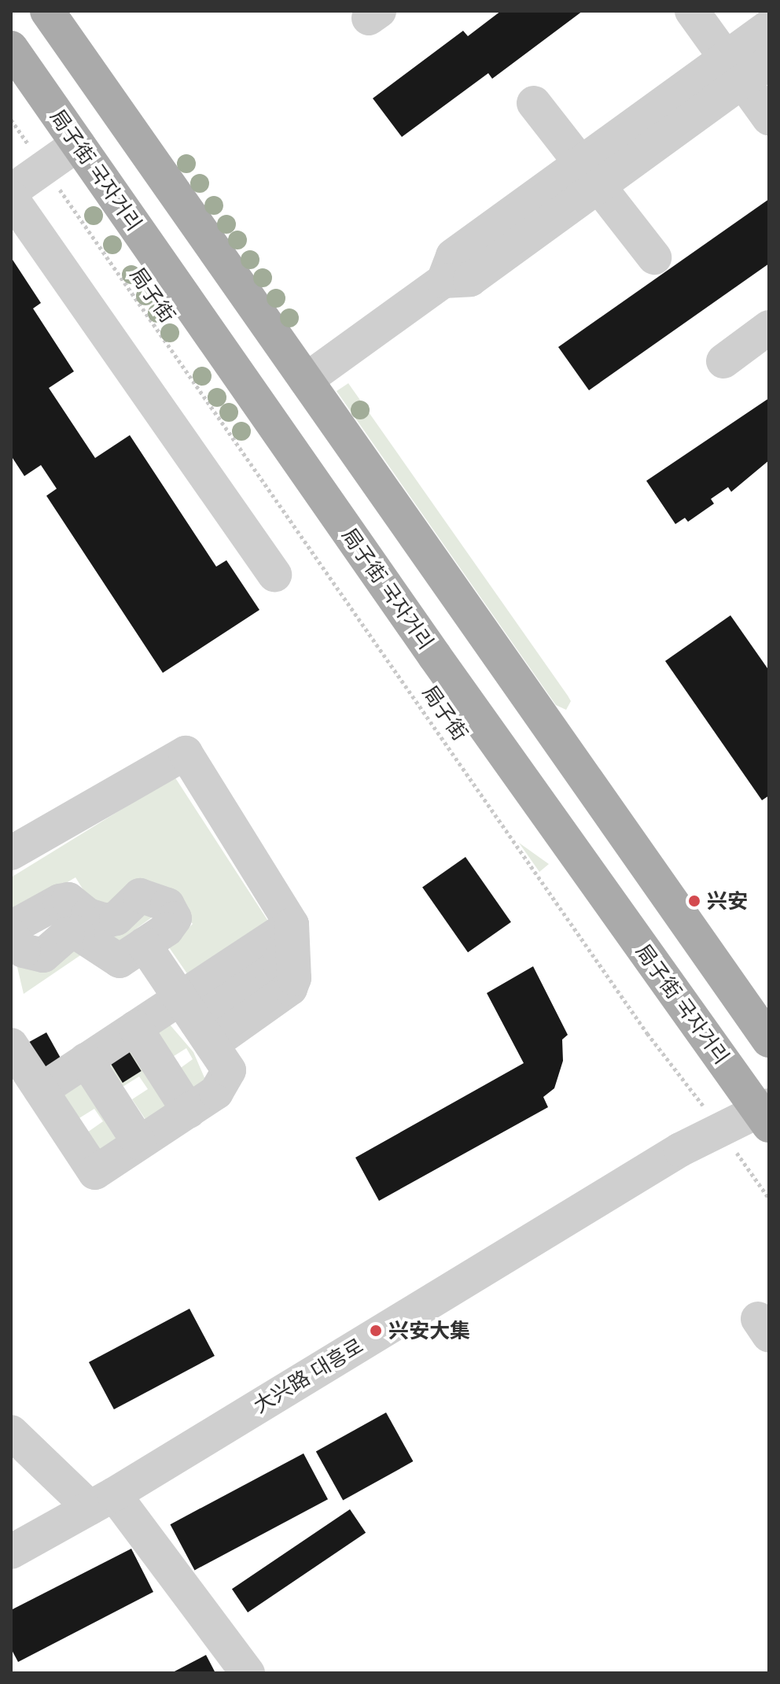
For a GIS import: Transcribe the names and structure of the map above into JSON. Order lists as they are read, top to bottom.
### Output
{
  "streets": {
    "main road": ["局子街 국자거리"],
    "street": ["大兴路 대흥로"],
    "path": ["局子街"]
  },
  "crossings": [
    ["局子街 국자거리", "大兴路 대흥로"],
    ["局子街", "大兴路 대흥로"]
  ],
  "places": ["兴安", "兴安大集"]
}
